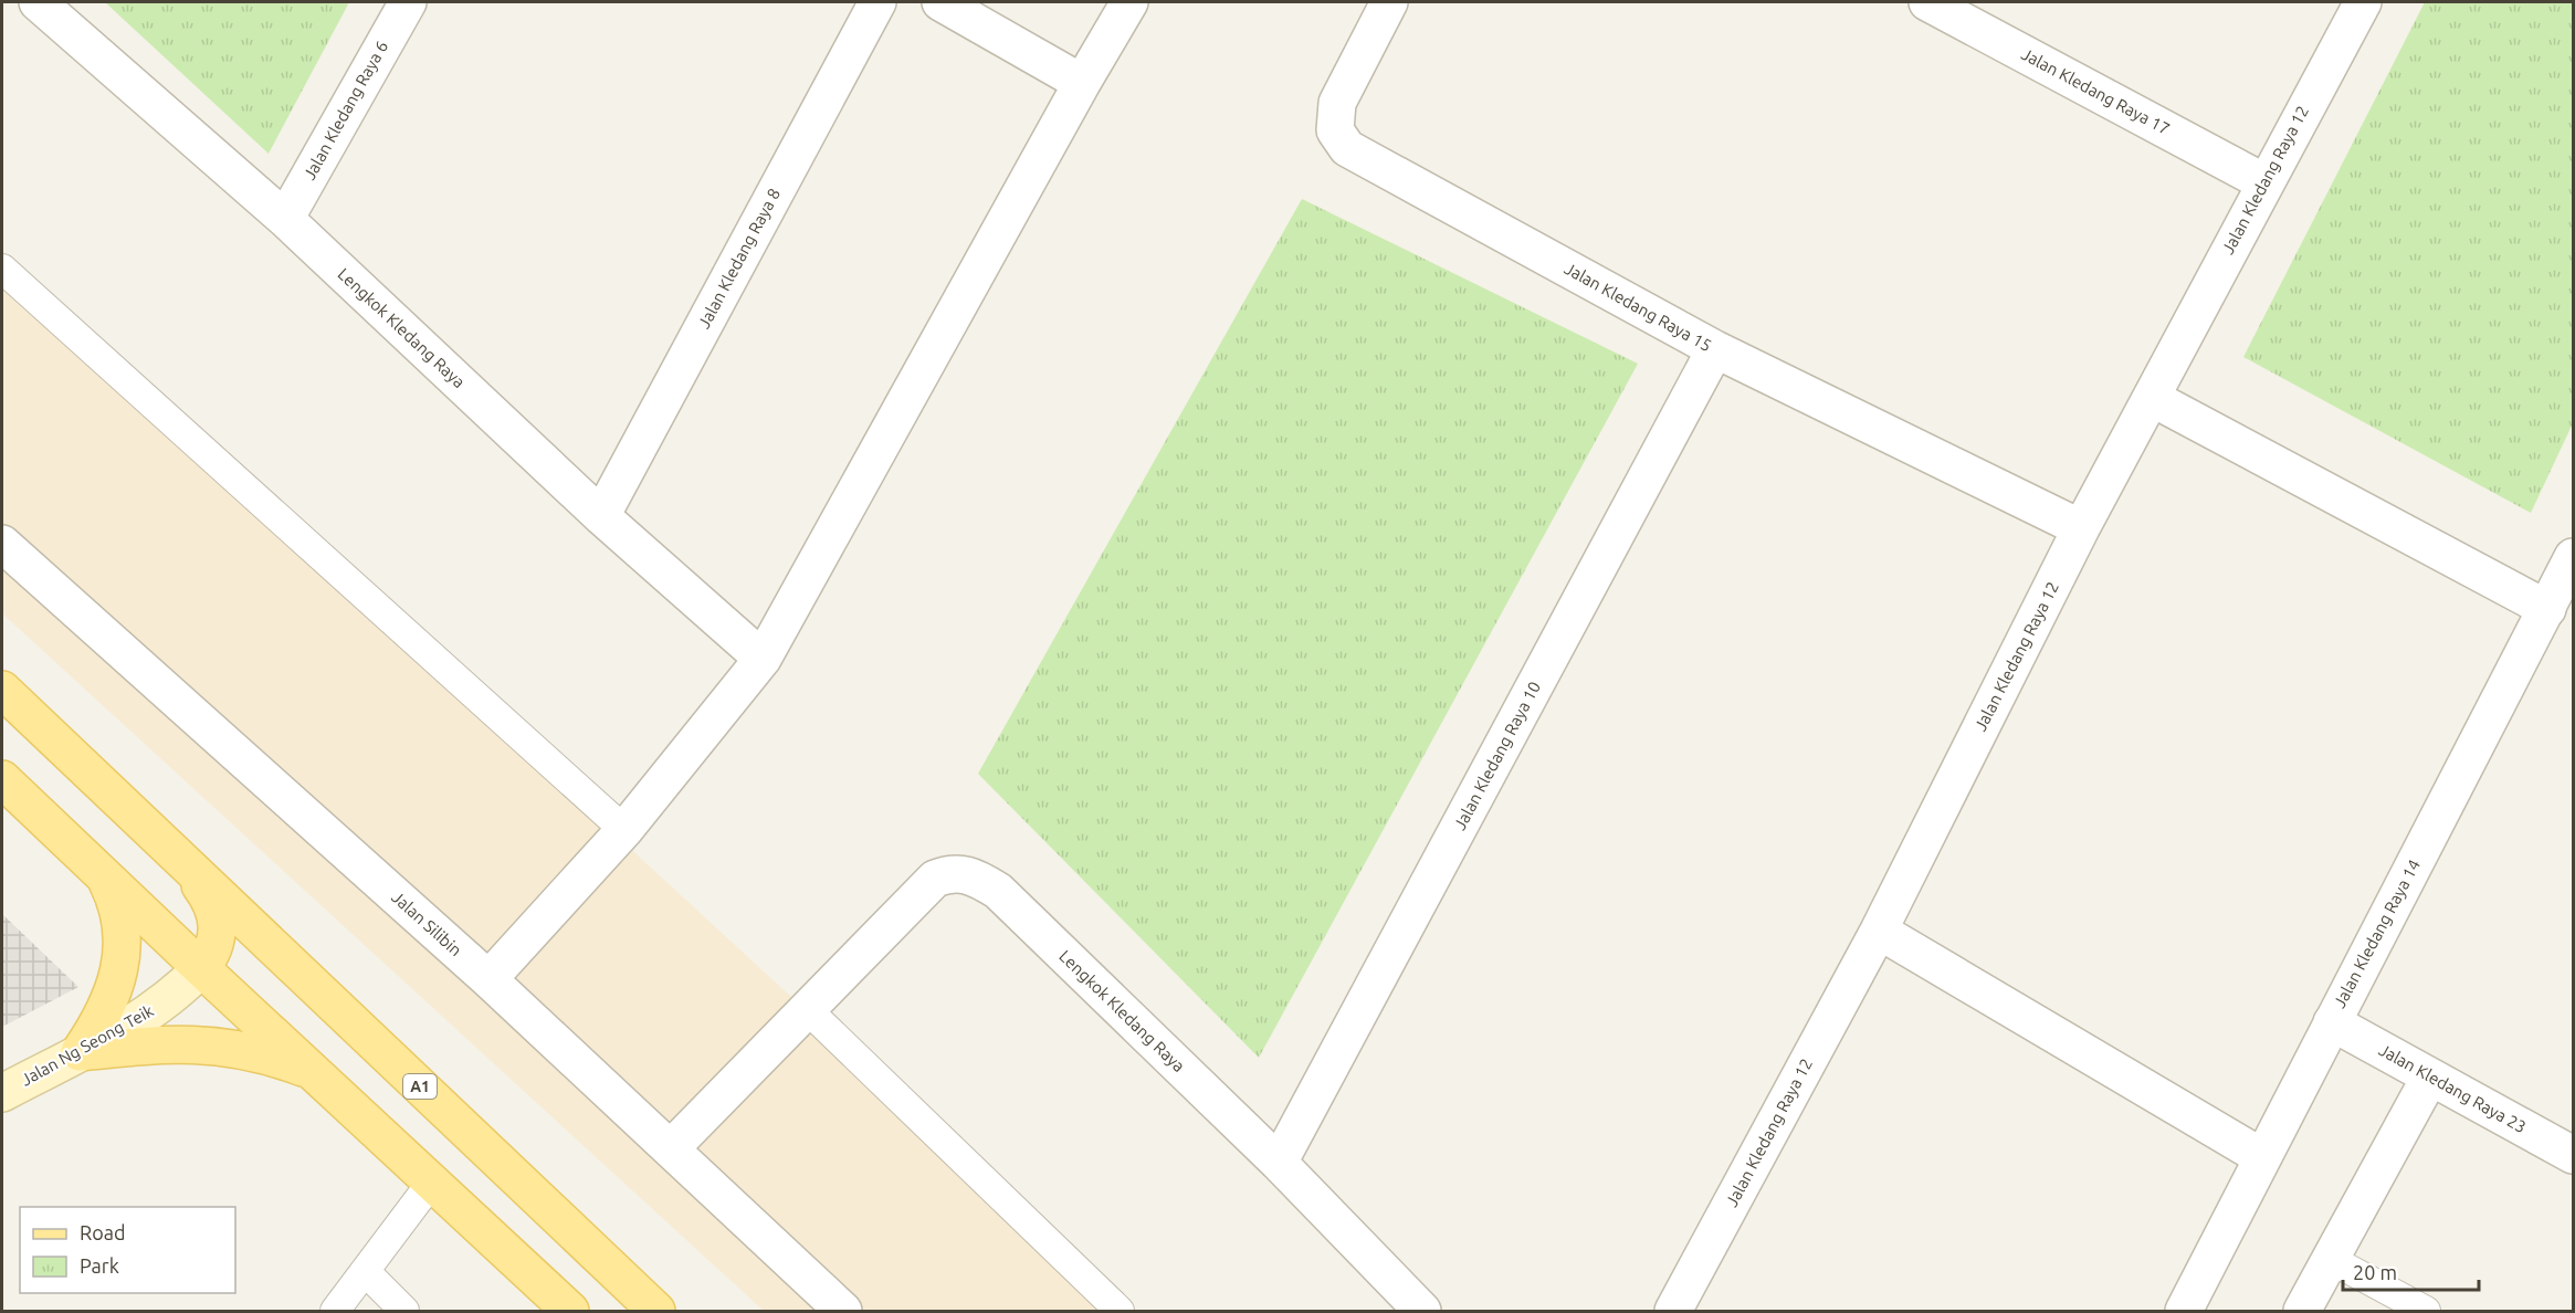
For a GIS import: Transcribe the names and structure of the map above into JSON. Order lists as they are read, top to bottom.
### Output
{
  "streets": {
    "main road": ["Jalan Ng Seong Teik", "A1"],
    "street": [
      "Jalan Kledang Raya 17",
      "Jalan Kledang Raya 6",
      "Jalan Kledang Raya 12",
      "Jalan Kledang Raya 8",
      "Jalan Kledang Raya 15",
      "Lengkok Kledang Raya",
      "Jalan Kledang Raya 10",
      "Jalan Silibin",
      "Jalan Kledang Raya 14",
      "Jalan Kledang Raya 23"
    ]
  },
  "crossings": [
    ["Jalan Kledang Raya 17", "Jalan Kledang Raya 12"],
    ["Jalan Kledang Raya 6", "Lengkok Kledang Raya"],
    ["Jalan Kledang Raya 12", "Jalan Kledang Raya 15"],
    ["Jalan Kledang Raya 8", "Lengkok Kledang Raya"],
    ["Jalan Kledang Raya 15", "Jalan Kledang Raya 10"],
    ["Lengkok Kledang Raya", "Jalan Kledang Raya 10"],
    ["Lengkok Kledang Raya", "Jalan Silibin"],
    ["Jalan Kledang Raya 14", "Jalan Kledang Raya 23"]
  ],
  "legend": ["Road", "Park"],
  "scale_bar": "20 m"
}
